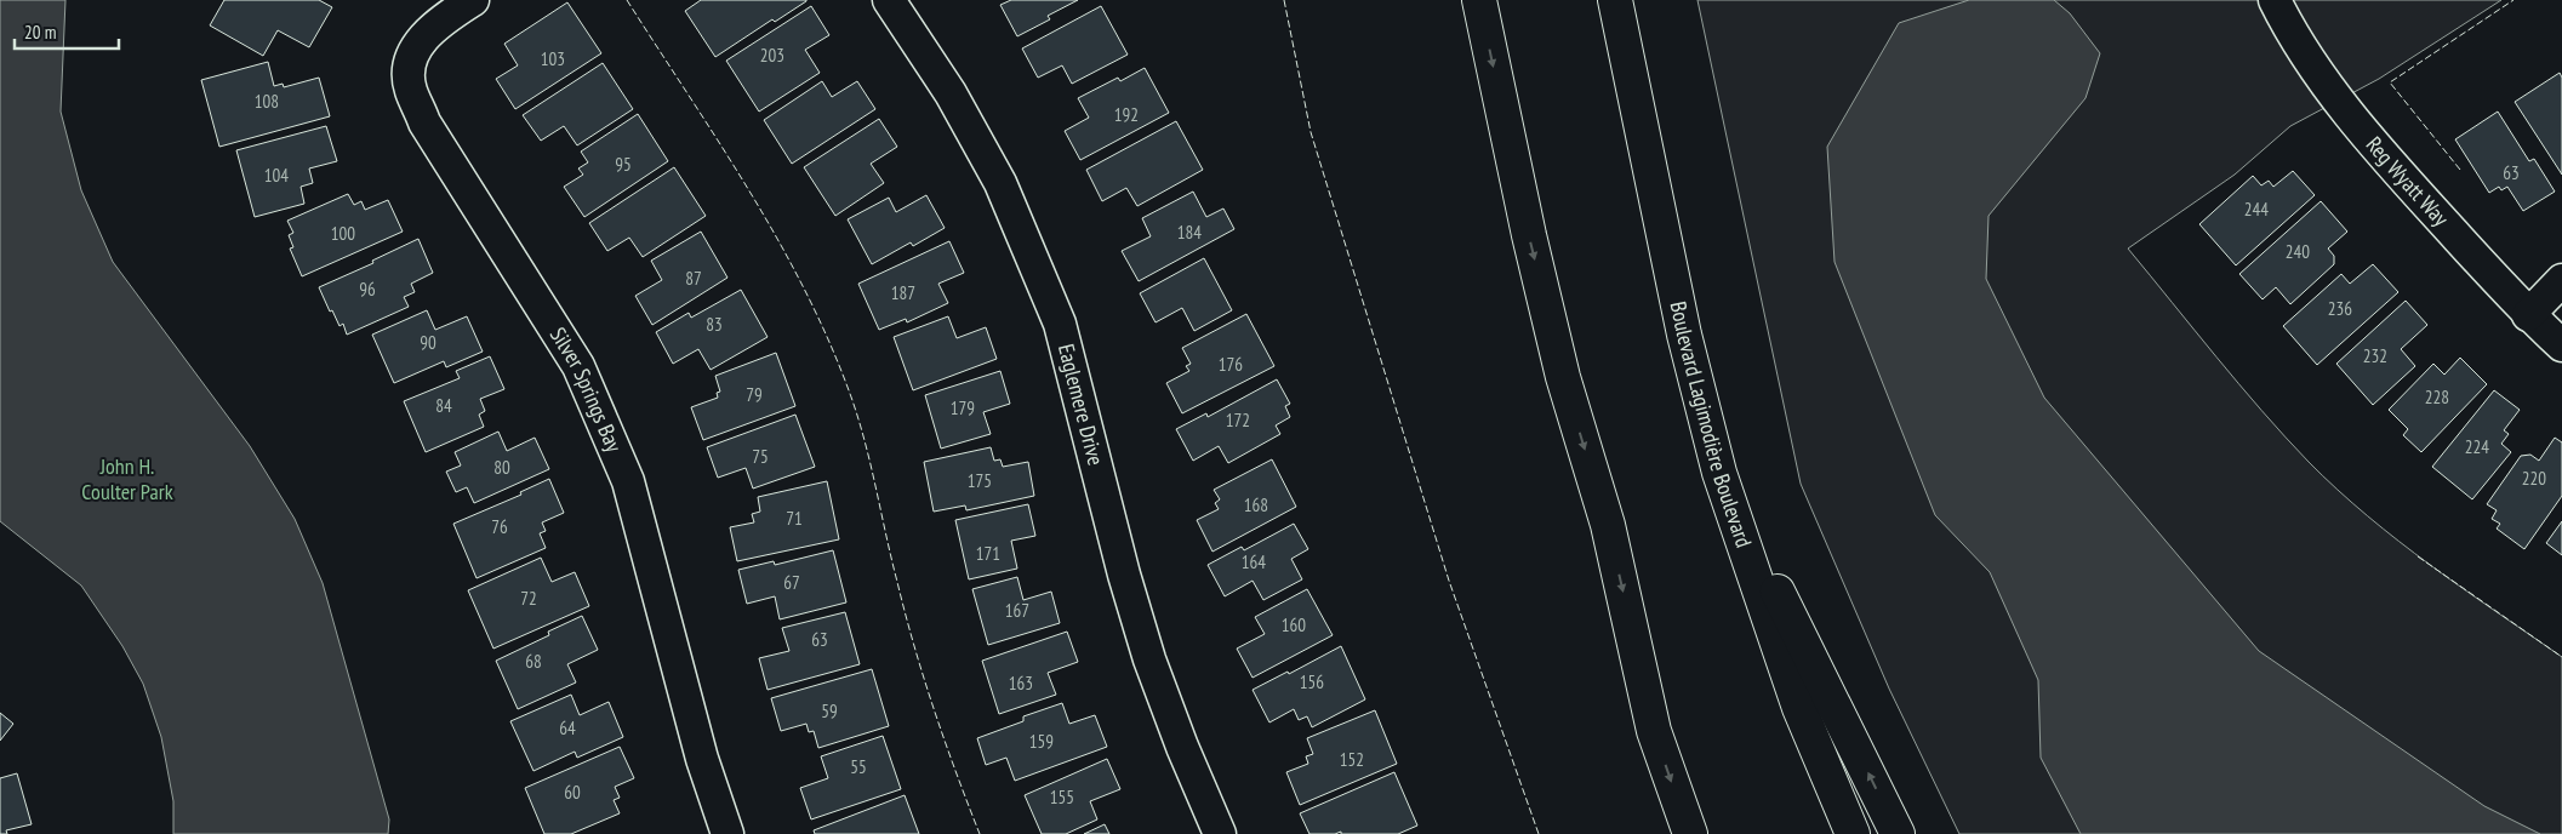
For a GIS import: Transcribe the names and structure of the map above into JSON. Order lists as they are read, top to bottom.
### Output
{
  "streets": {
    "main road": ["Boulevard Lagimodière Boulevard"],
    "street": ["Reg Wyatt Way", "Silver Springs Bay", "Eaglemere Drive"]
  },
  "parks": ["John H. Coulter Park"],
  "house_numbers": [
    "203",
    "103",
    "108",
    "192",
    "95",
    "63",
    "104",
    "244",
    "184",
    "100",
    "240",
    "87",
    "96",
    "187",
    "236",
    "83",
    "90",
    "232",
    "176",
    "79",
    "228",
    "84",
    "179",
    "172",
    "224",
    "75",
    "80",
    "220",
    "175",
    "168",
    "71",
    "76",
    "171",
    "164",
    "67",
    "72",
    "167",
    "160",
    "63",
    "68",
    "156",
    "163",
    "59",
    "64",
    "159",
    "152",
    "55",
    "60",
    "155"
  ],
  "scale_bar": "20 m"
}
